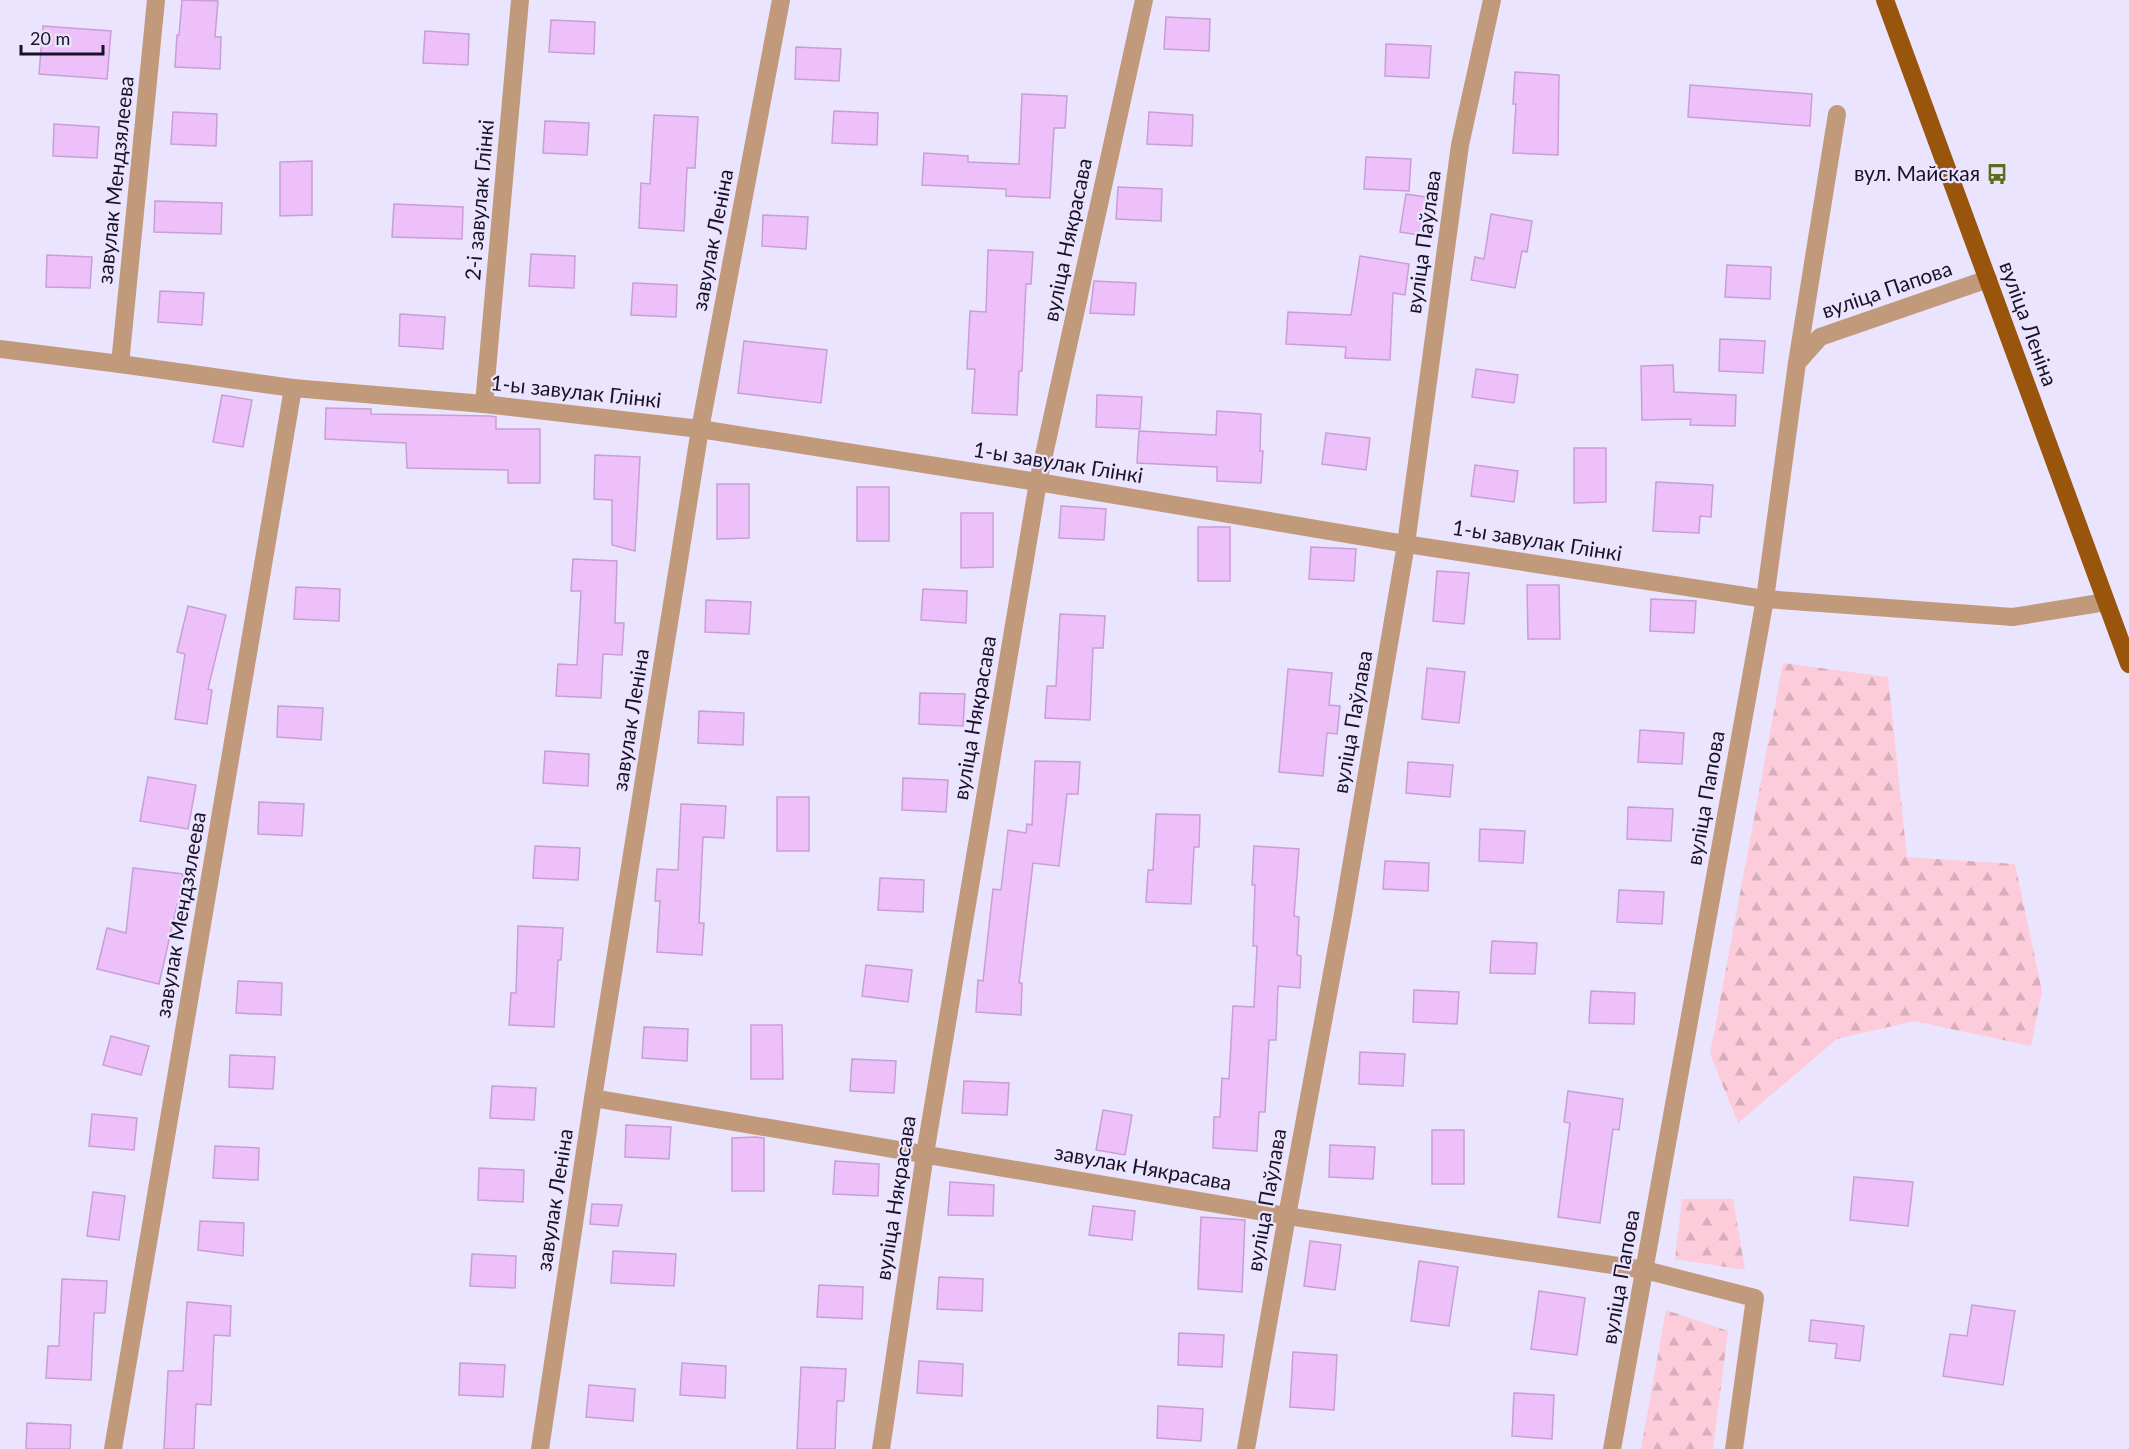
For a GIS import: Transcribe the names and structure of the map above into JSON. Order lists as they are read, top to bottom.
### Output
{
  "streets": {
    "main road": ["вуліца Леніна"],
    "street": [
      "завулак Мендзялеева",
      "2-і завулак Глінкі",
      "завулак Леніна",
      "вуліца Някрасава",
      "вуліца Паўлава",
      "вуліца Папова",
      "1-ы завулак Глінкі",
      "завулак Някрасава"
    ]
  },
  "crossings": [
    ["завулак Мендзялеева", "1-ы завулак Глінкі"],
    ["2-і завулак Глінкі", "1-ы завулак Глінкі"],
    ["завулак Леніна", "1-ы завулак Глінкі"],
    ["завулак Леніна", "завулак Някрасава"],
    ["вуліца Някрасава", "1-ы завулак Глінкі"],
    ["вуліца Някрасава", "завулак Някрасава"],
    ["вуліца Паўлава", "1-ы завулак Глінкі"],
    ["вуліца Паўлава", "завулак Някрасава"],
    ["вуліца Папова", "вуліца Леніна"],
    ["вуліца Папова", "1-ы завулак Глінкі"],
    ["вуліца Папова", "завулак Някрасава"],
    ["вуліца Леніна", "1-ы завулак Глінкі"]
  ],
  "places": {
    "bus stop": ["вул. Майская"]
  },
  "scale_bar": "20 m"
}
